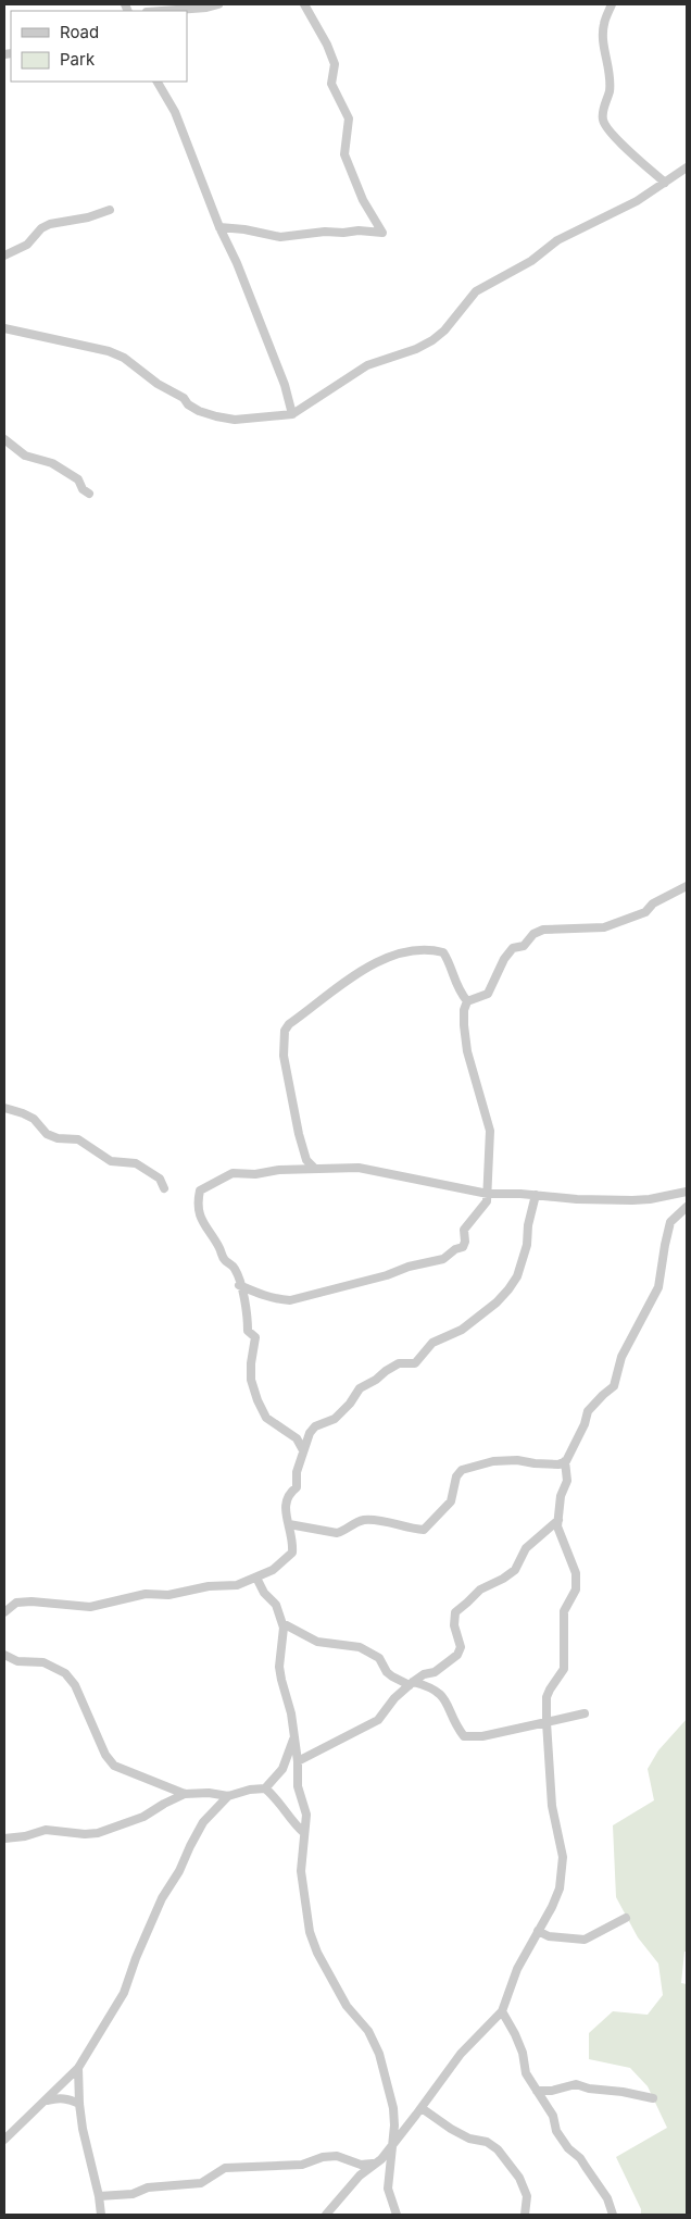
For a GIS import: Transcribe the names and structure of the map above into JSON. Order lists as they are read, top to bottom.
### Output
{
  "legend": ["Road", "Park"]
}
